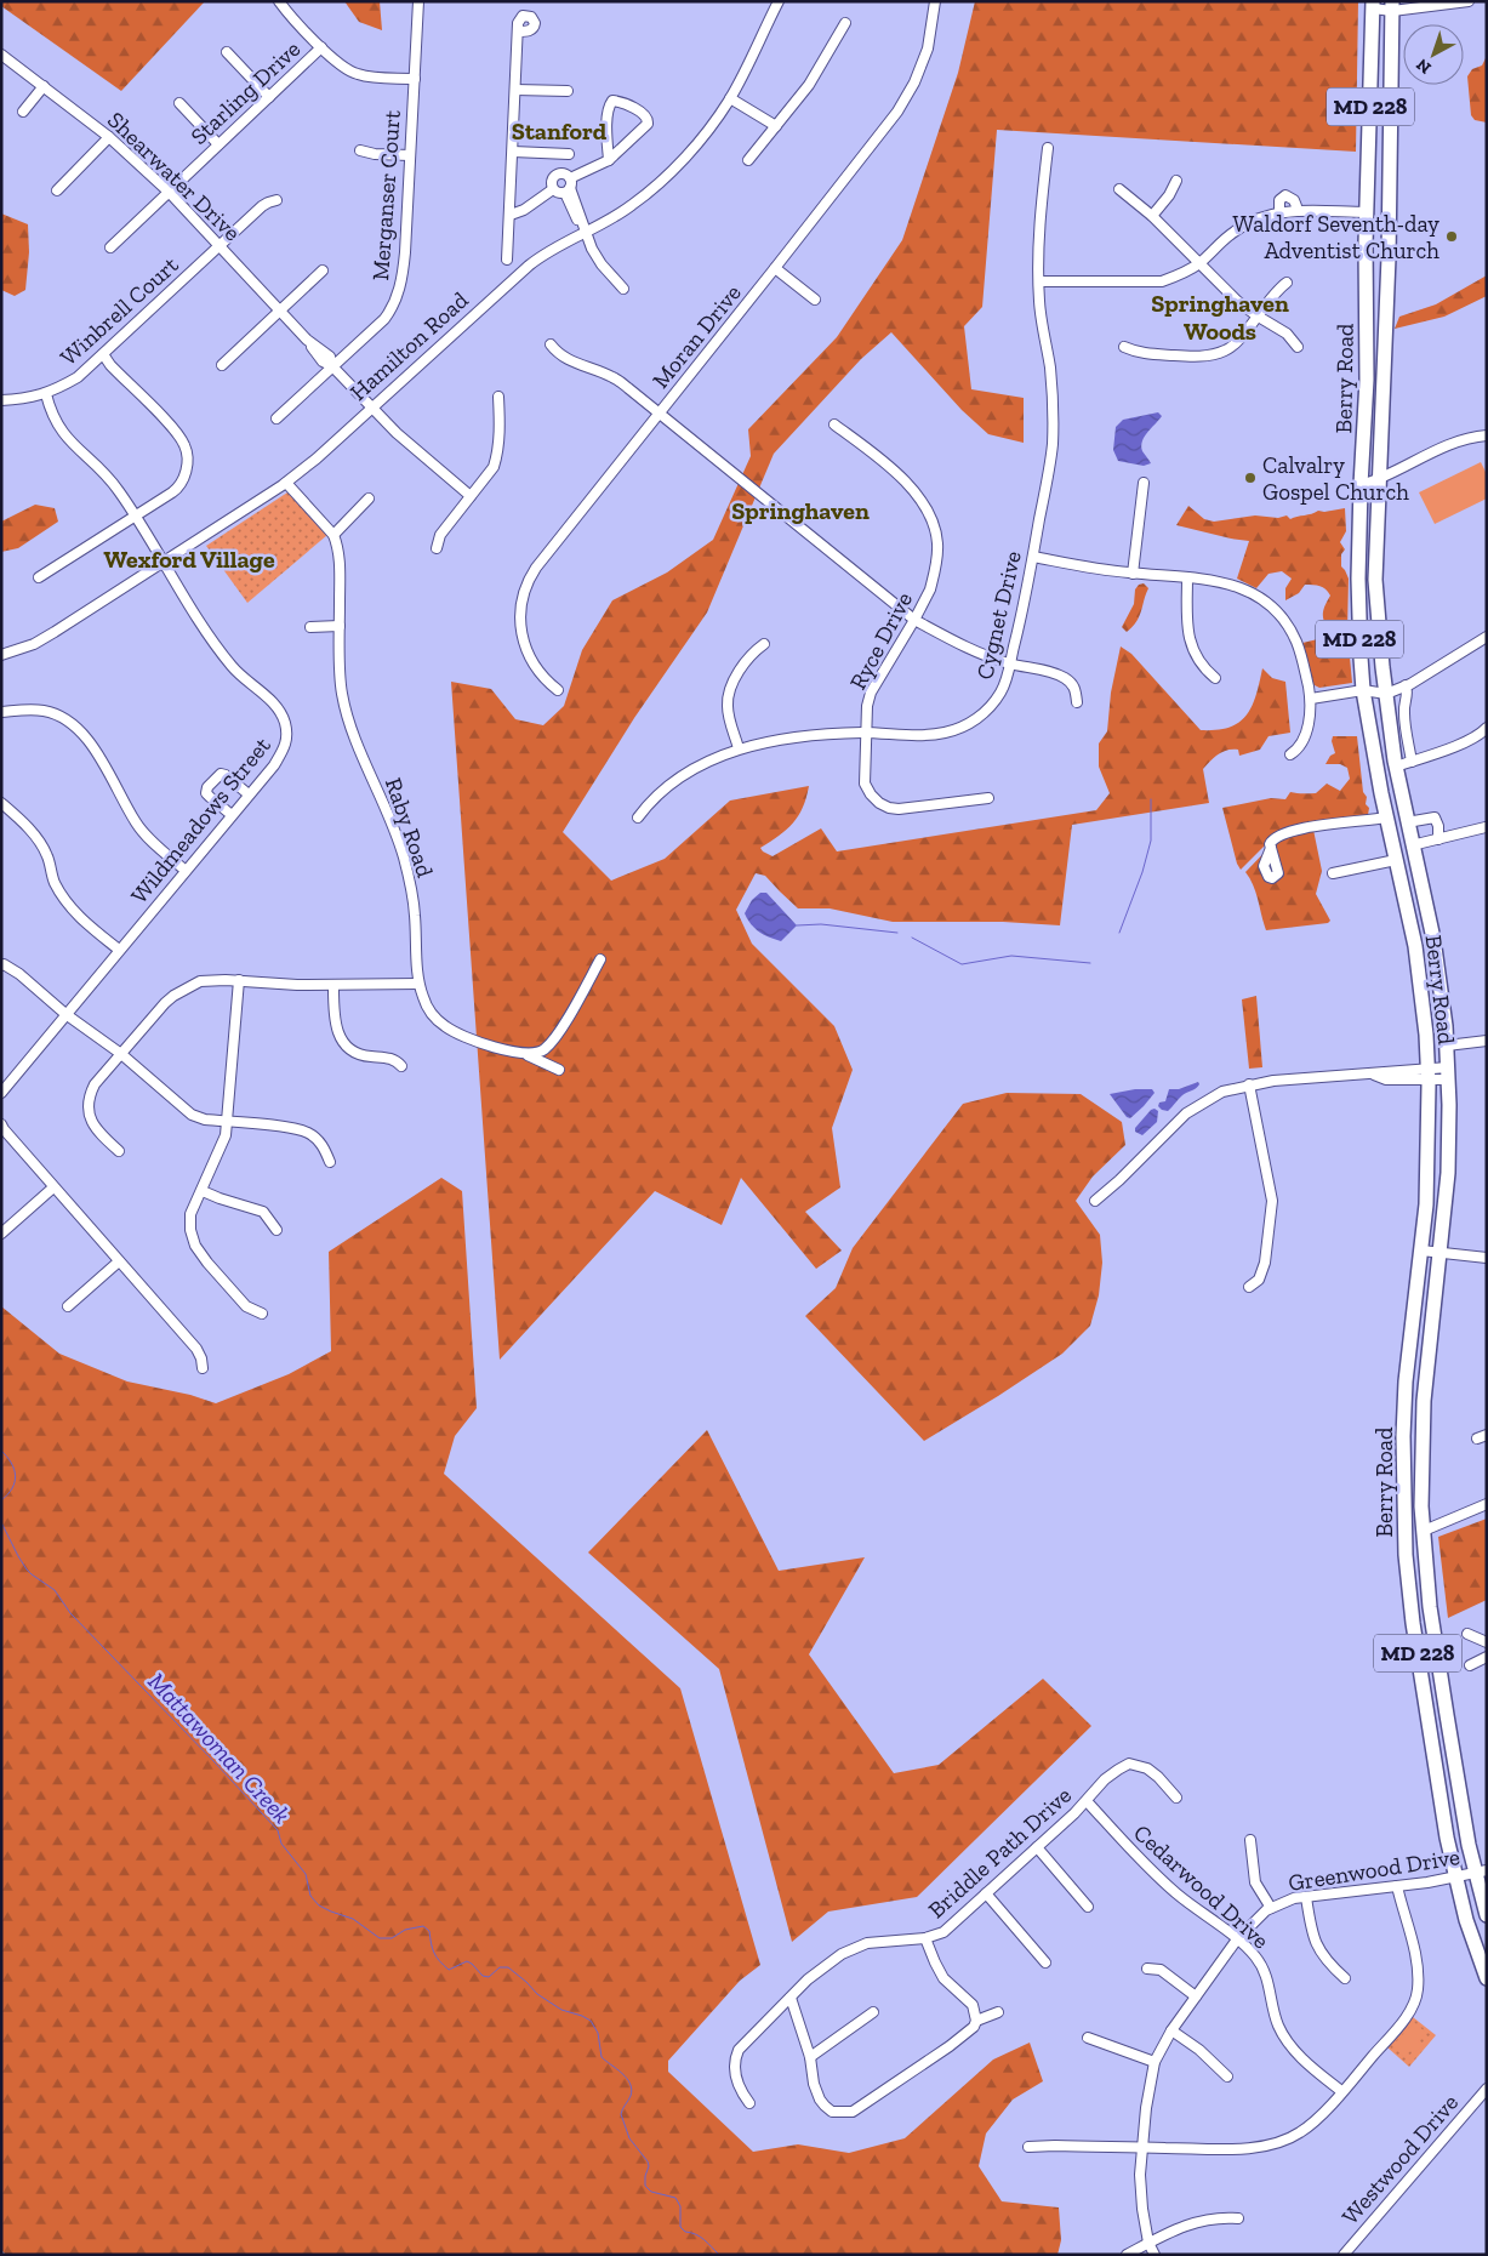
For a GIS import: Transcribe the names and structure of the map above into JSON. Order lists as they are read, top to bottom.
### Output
{
  "streets": {
    "highway": ["MD 228", "Berry Road"],
    "street": [
      "Starling Drive",
      "Shearwater Drive",
      "Merganser Court",
      "Winbrell Court",
      "Moran Drive",
      "Hamilton Road",
      "Cygnet Drive",
      "Ryce Drive",
      "Wildmeadows Street",
      "Raby Road",
      "Briddle Path Drive",
      "Greenwood Drive",
      "Cedarwood Drive",
      "Westwood Drive"
    ]
  },
  "crossings": [
    ["Starling Drive", "Shearwater Drive"],
    ["Shearwater Drive", "Merganser Court"],
    ["Shearwater Drive", "Winbrell Court"],
    ["Shearwater Drive", "Hamilton Road"],
    ["Winbrell Court", "Wildmeadows Street"],
    ["Hamilton Road", "Wildmeadows Street"],
    ["Berry Road", "Greenwood Drive"],
    ["Cygnet Drive", "Ryce Drive"],
    ["Briddle Path Drive", "Cedarwood Drive"],
    ["Greenwood Drive", "Cedarwood Drive"]
  ],
  "districts": [
    "Stanford",
    "Springhaven Woods",
    "Springhaven",
    "Wexford Village"
  ],
  "water": ["Mattawoman Creek"],
  "places": ["Waldorf Seventh-day Adventist Church", "Calvalry Gospel Church"],
  "north": "bottom left"
}
